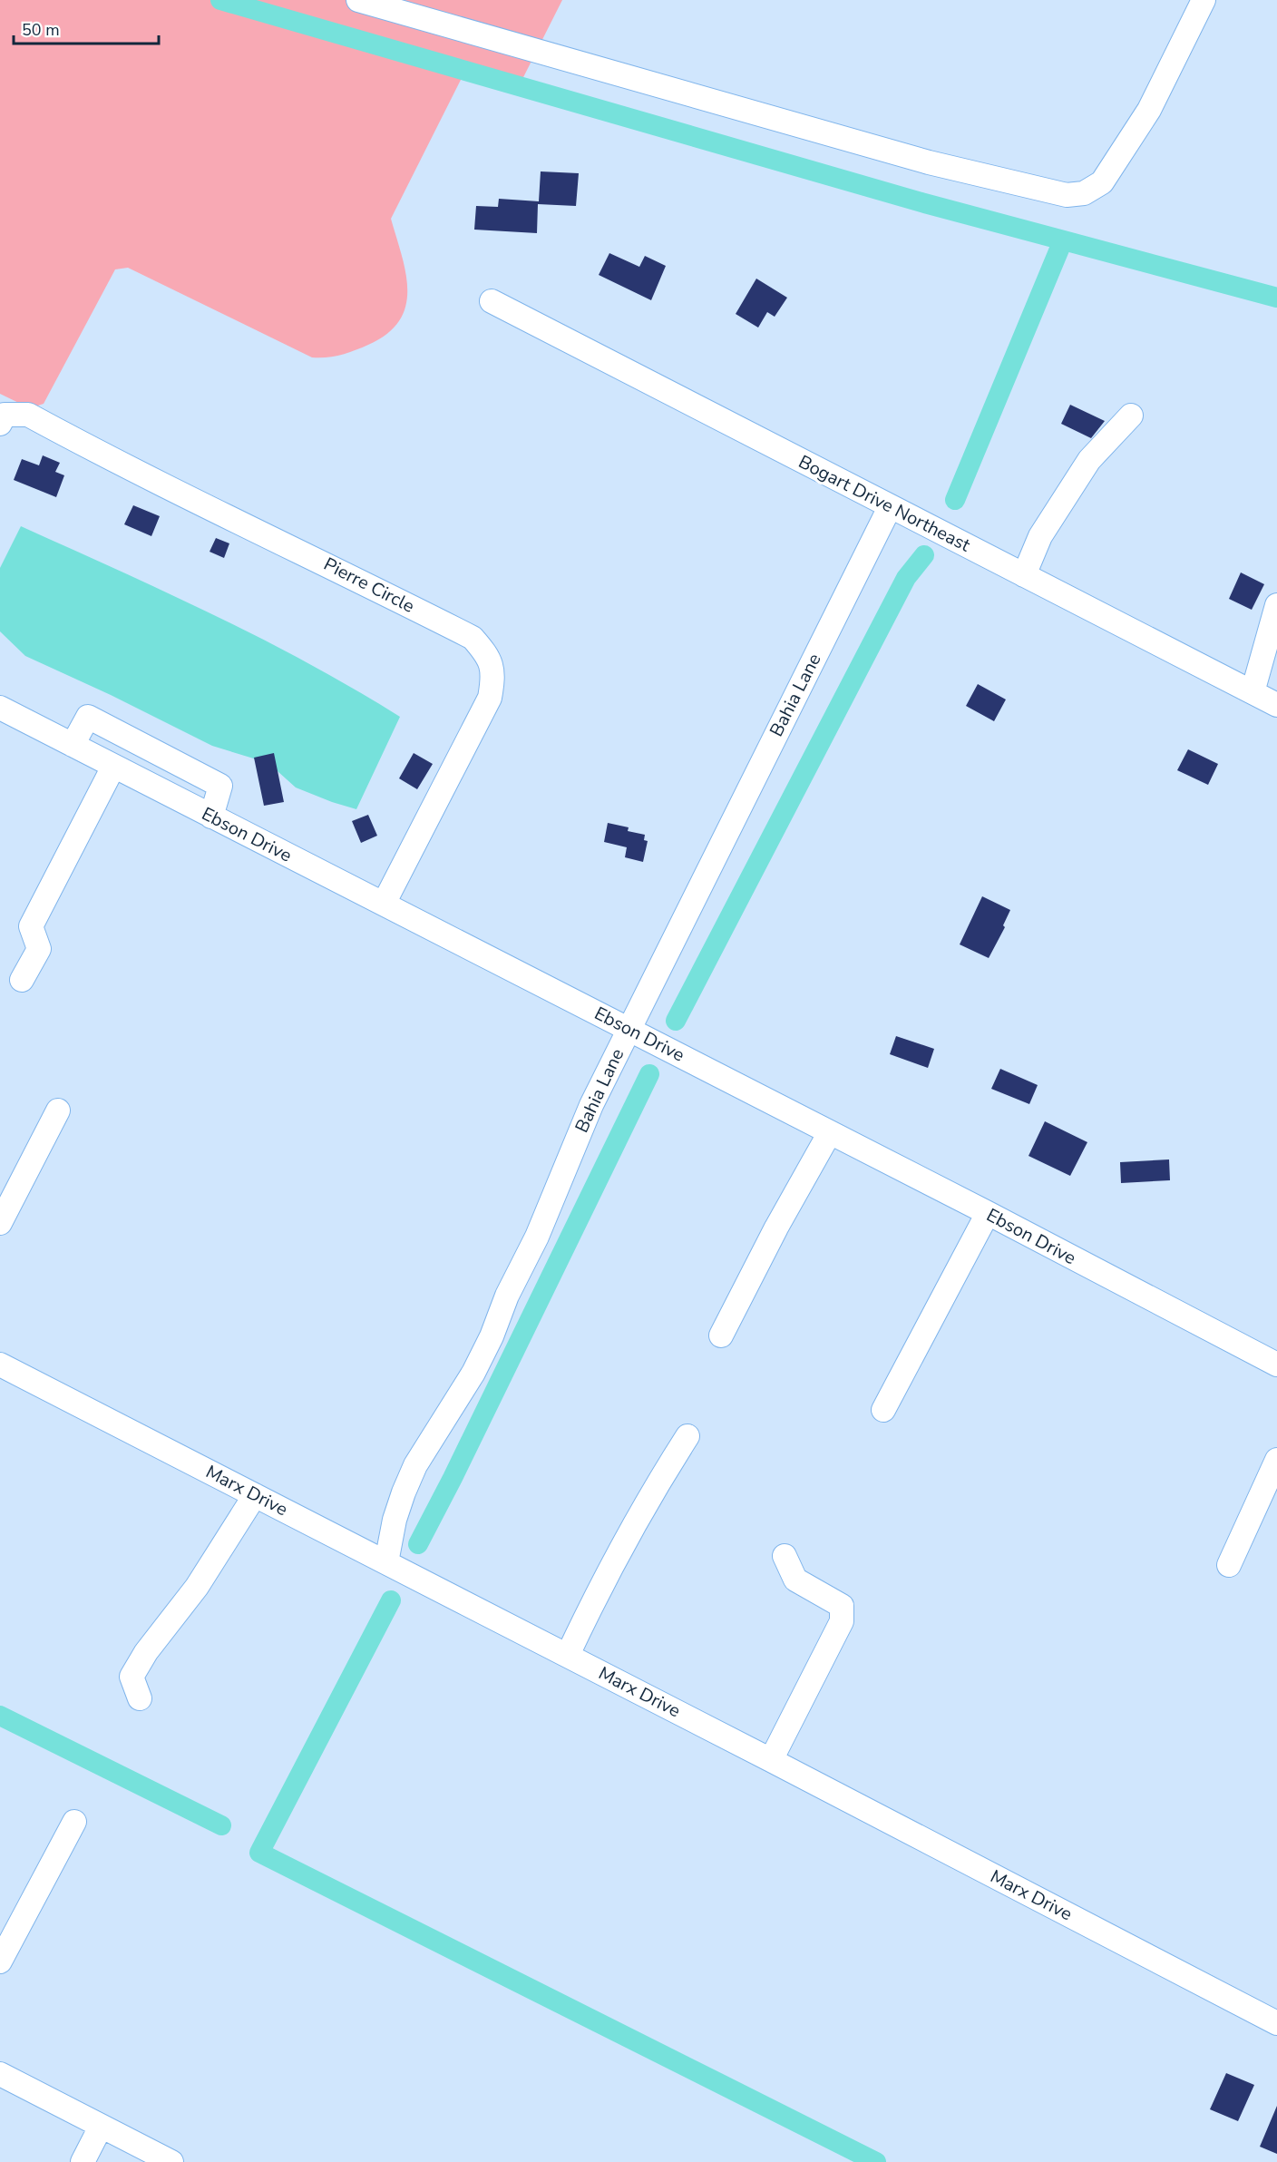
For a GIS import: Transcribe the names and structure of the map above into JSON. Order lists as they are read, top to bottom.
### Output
{
  "streets": {
    "street": [
      "Bogart Drive Northeast",
      "Pierre Circle",
      "Bahia Lane",
      "Ebson Drive",
      "Marx Drive"
    ]
  },
  "crossings": [
    ["Bogart Drive Northeast", "Bahia Lane"],
    ["Pierre Circle", "Ebson Drive"],
    ["Bahia Lane", "Ebson Drive"],
    ["Bahia Lane", "Marx Drive"]
  ],
  "scale_bar": "50 m"
}
